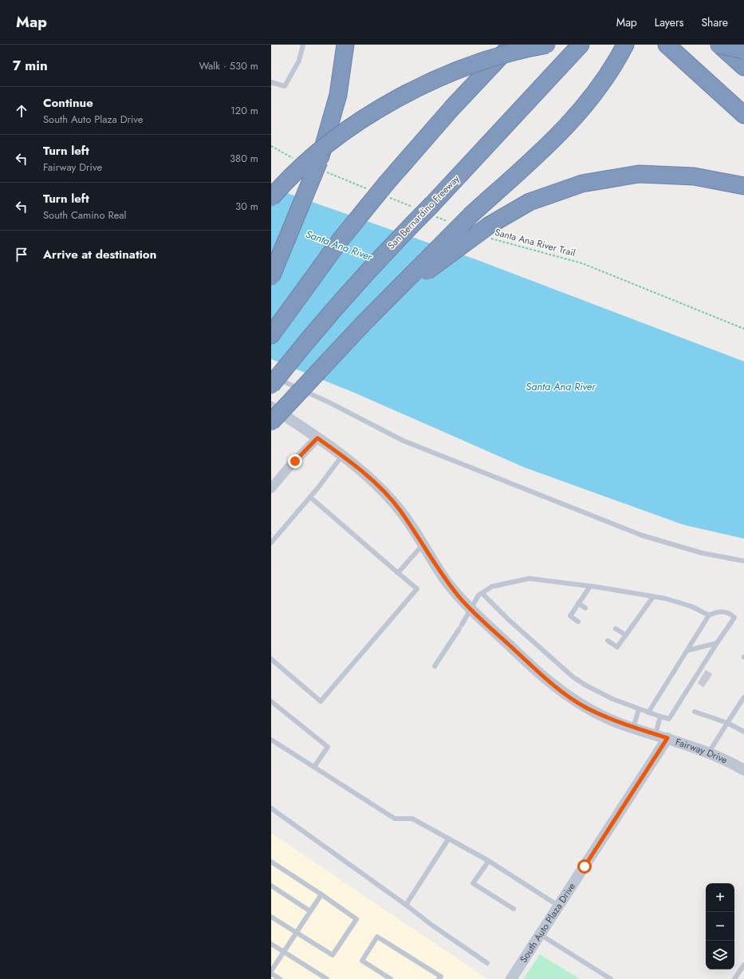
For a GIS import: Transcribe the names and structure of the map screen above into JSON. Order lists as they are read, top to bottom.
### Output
{
  "streets": {
    "highway": ["San Bernardino Freeway"],
    "street": ["Fairway Drive", "South Auto Plaza Drive"],
    "path": ["Santa Ana River Trail"]
  },
  "crossings": [
    ["Fairway Drive", "South Auto Plaza Drive"]
  ],
  "water": ["Santa Ana River"],
  "page": {
    "header": "Map",
    "nav": ["Map", "Layers", "Share"],
    "heading": ["7 min", "Walk · 530 m"],
    "list": [
      ["Continue", "South Auto Plaza Drive", "120 m"],
      ["Turn left", "Fairway Drive", "380 m"],
      ["Turn left", "South Camino Real", "30 m"],
      "Arrive at destination"
    ],
    "map_buttons": ["+", "−"]
  }
}
